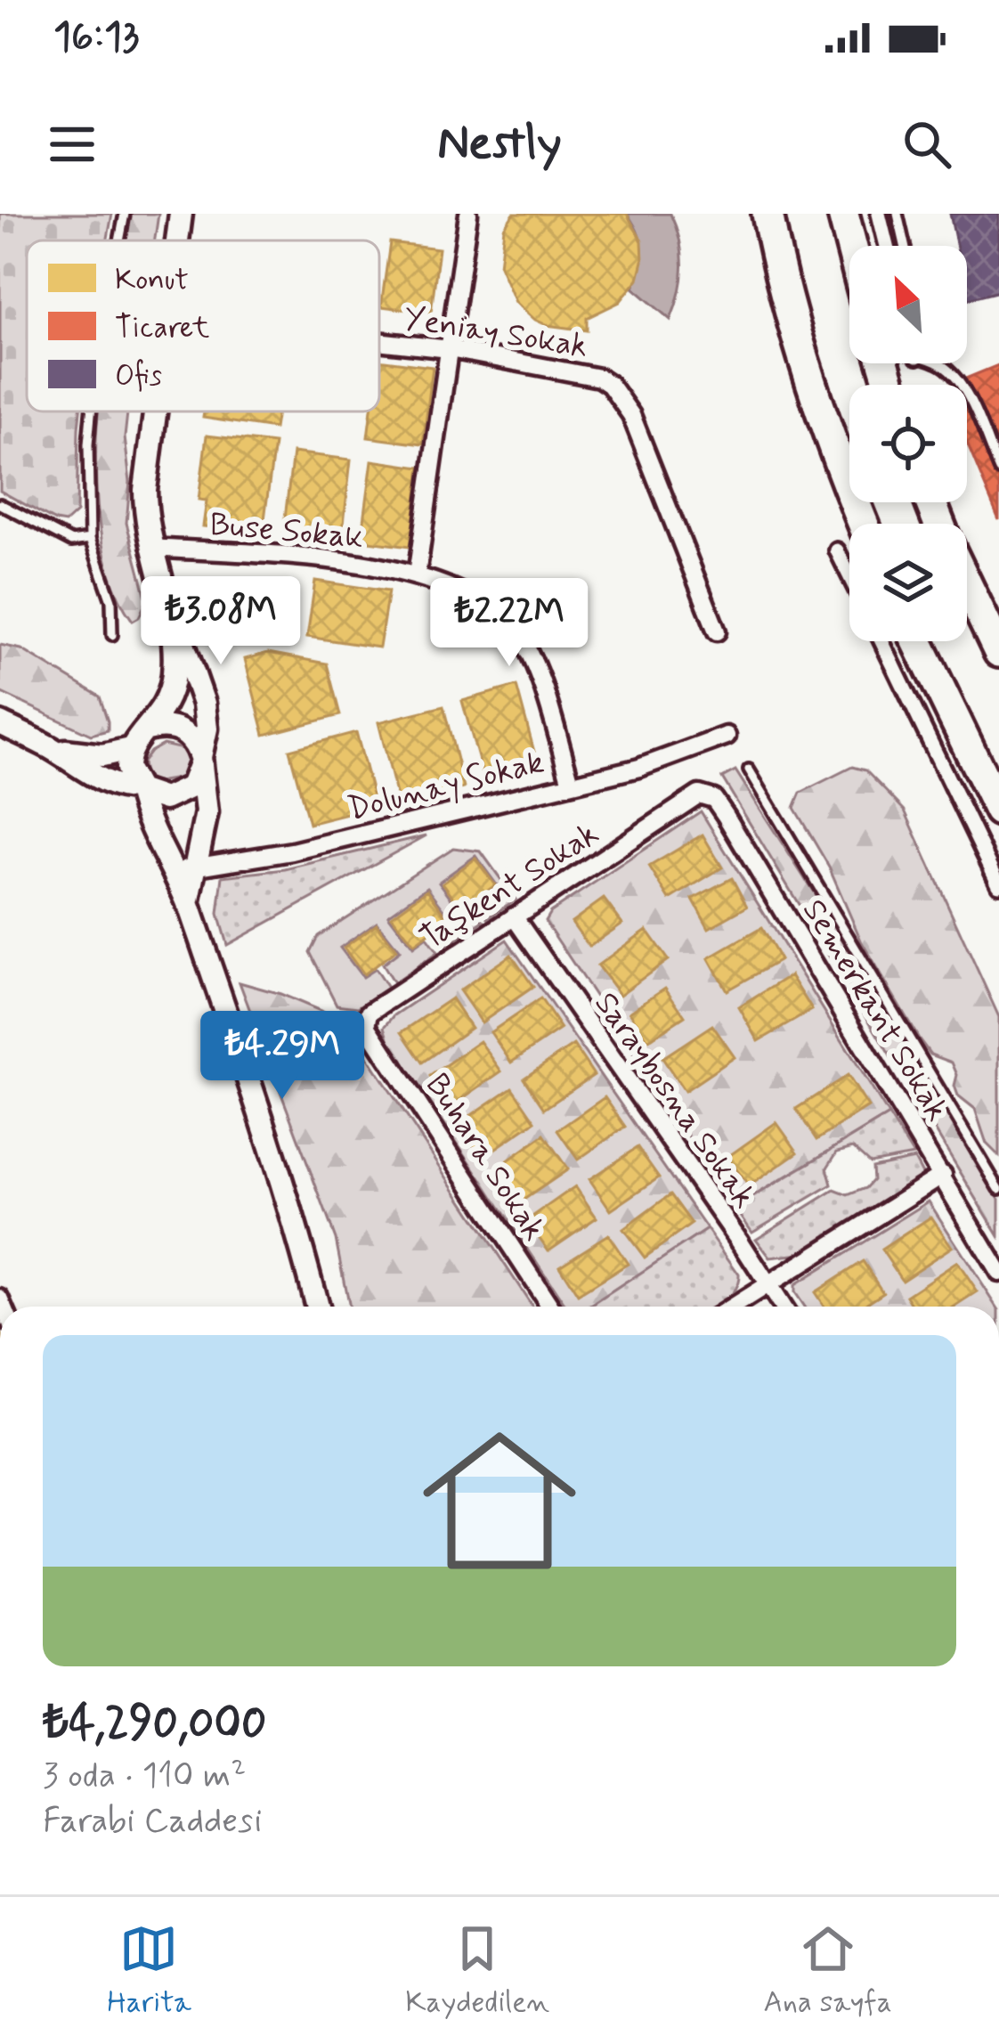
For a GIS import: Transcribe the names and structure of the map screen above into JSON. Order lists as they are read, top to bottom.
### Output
{
  "streets": {
    "street": [
      "Yeniay Sokak",
      "Buse Sokak",
      "Dolunay Sokak",
      "Taşkent Sokak",
      "Semerkant Sokak",
      "Saraybosna Sokak",
      "Buhara Sokak"
    ]
  },
  "crossings": [
    ["Buse Sokak", "Dolunay Sokak"],
    ["Taşkent Sokak", "Semerkant Sokak"],
    ["Taşkent Sokak", "Saraybosna Sokak"],
    ["Taşkent Sokak", "Buhara Sokak"]
  ],
  "legend": ["Konut", "Ticaret", "Ofis"],
  "north": "top left",
  "page": {
    "status": "16:13",
    "header": "Nestly",
    "price": ["₺3.08M", "₺2.22M", "₺4.29M"],
    "list": [
      {
        "name": "₺4,290,000",
        "note": "3 oda · 110 m² · Farabi Caddesi"
      }
    ],
    "tabs": ["Harita", "Kaydedilen", "Ana sayfa"]
  }
}
